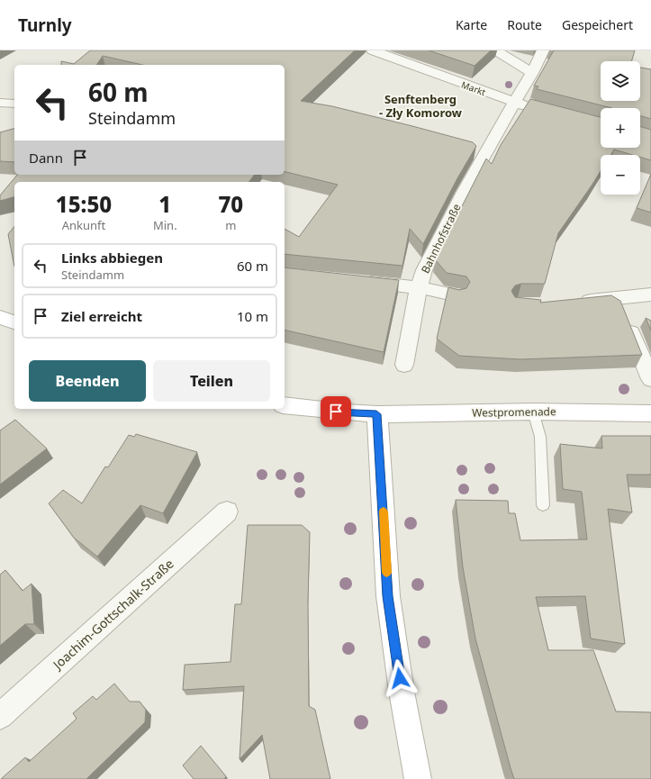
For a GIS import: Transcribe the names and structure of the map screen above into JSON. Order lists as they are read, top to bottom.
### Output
{
  "streets": {
    "main road": ["Westpromenade"],
    "street": ["Markt", "Bahnhofstraße", "Joachim-Gottschalk-Straße"]
  },
  "crossings": [
    ["Markt", "Bahnhofstraße"]
  ],
  "districts": ["Senftenberg - Zły Komorow"],
  "page": {
    "header": "Turnly",
    "nav": ["Karte", "Route", "Gespeichert"],
    "map_buttons": ["+", "−"],
    "turn": ["60 m", "Steindamm"],
    "then": "Dann",
    "eta": [
      "15:50",
      "Ankunft",
      "1",
      "Min.",
      "70",
      "m"
    ],
    "list": [
      {
        "name": "Links abbiegen",
        "note": "Steindamm",
        "value": "60 m"
      },
      {
        "name": "Ziel erreicht",
        "value": "10 m"
      }
    ],
    "buttons": ["Beenden", "Teilen"]
  }
}
